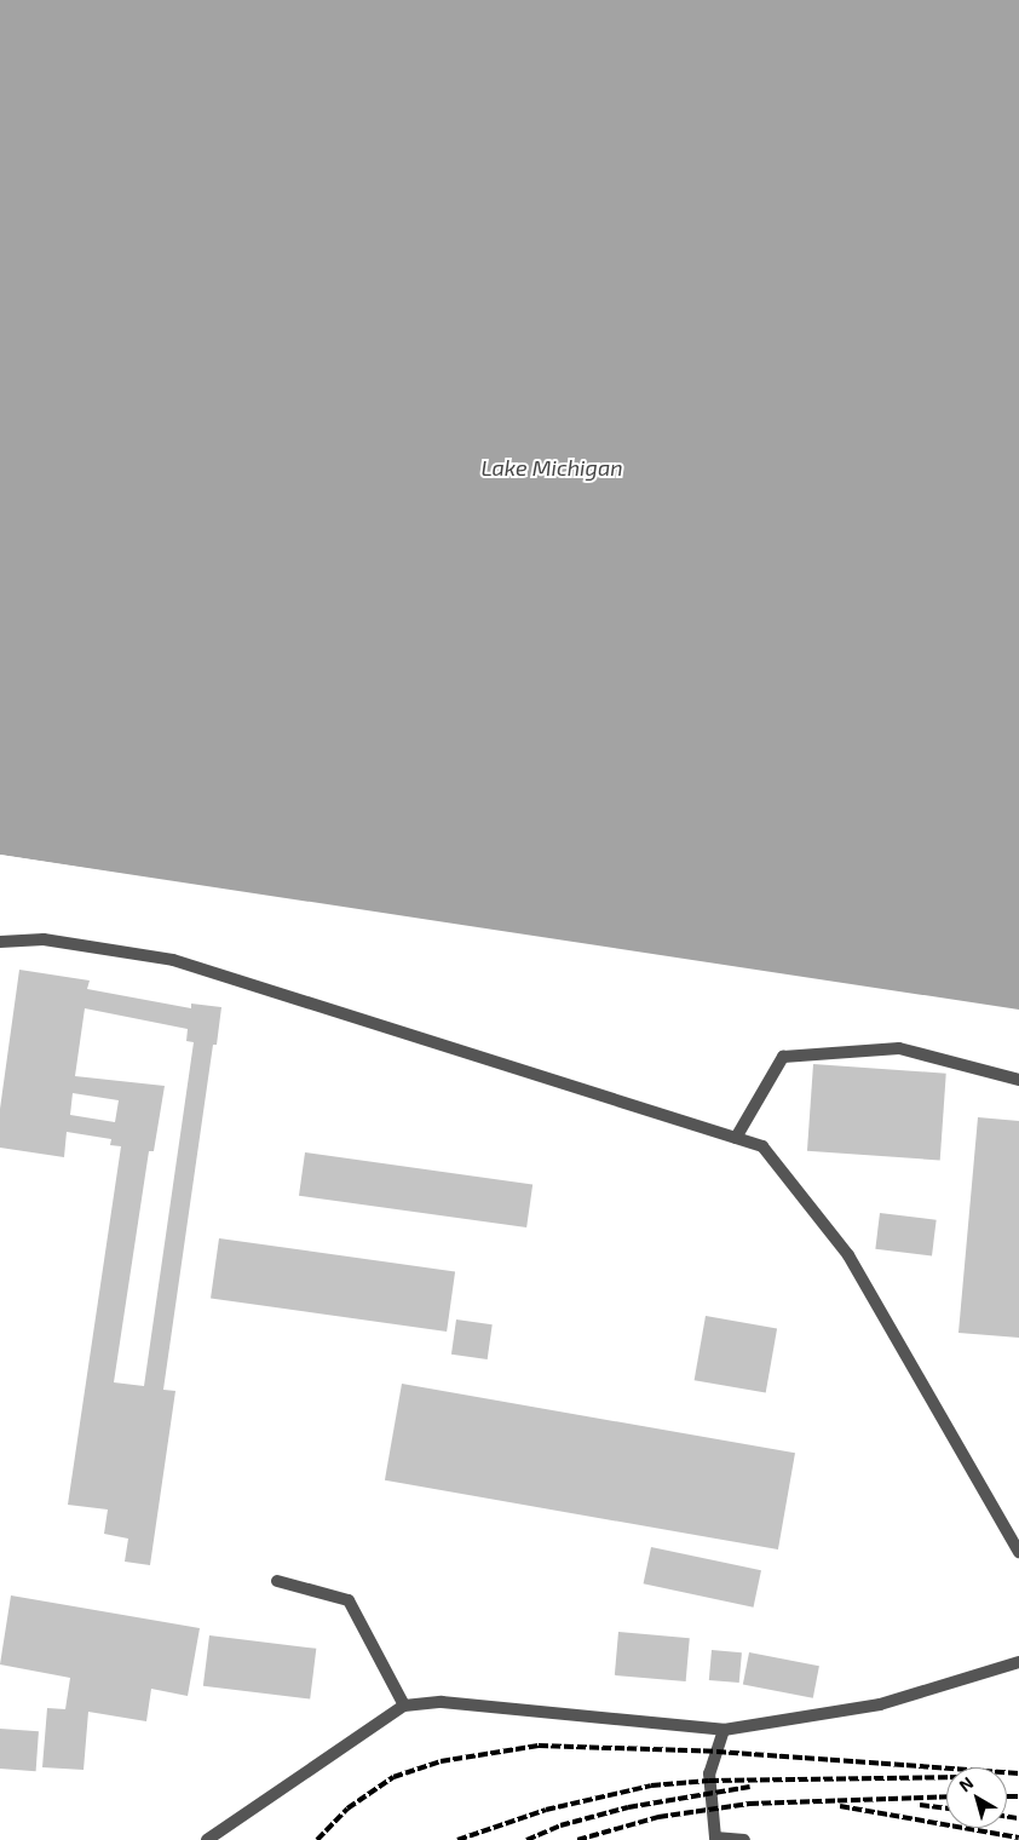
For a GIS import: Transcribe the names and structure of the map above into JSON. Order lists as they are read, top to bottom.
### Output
{
  "water": ["Lake Michigan"],
  "north": "top left"
}
